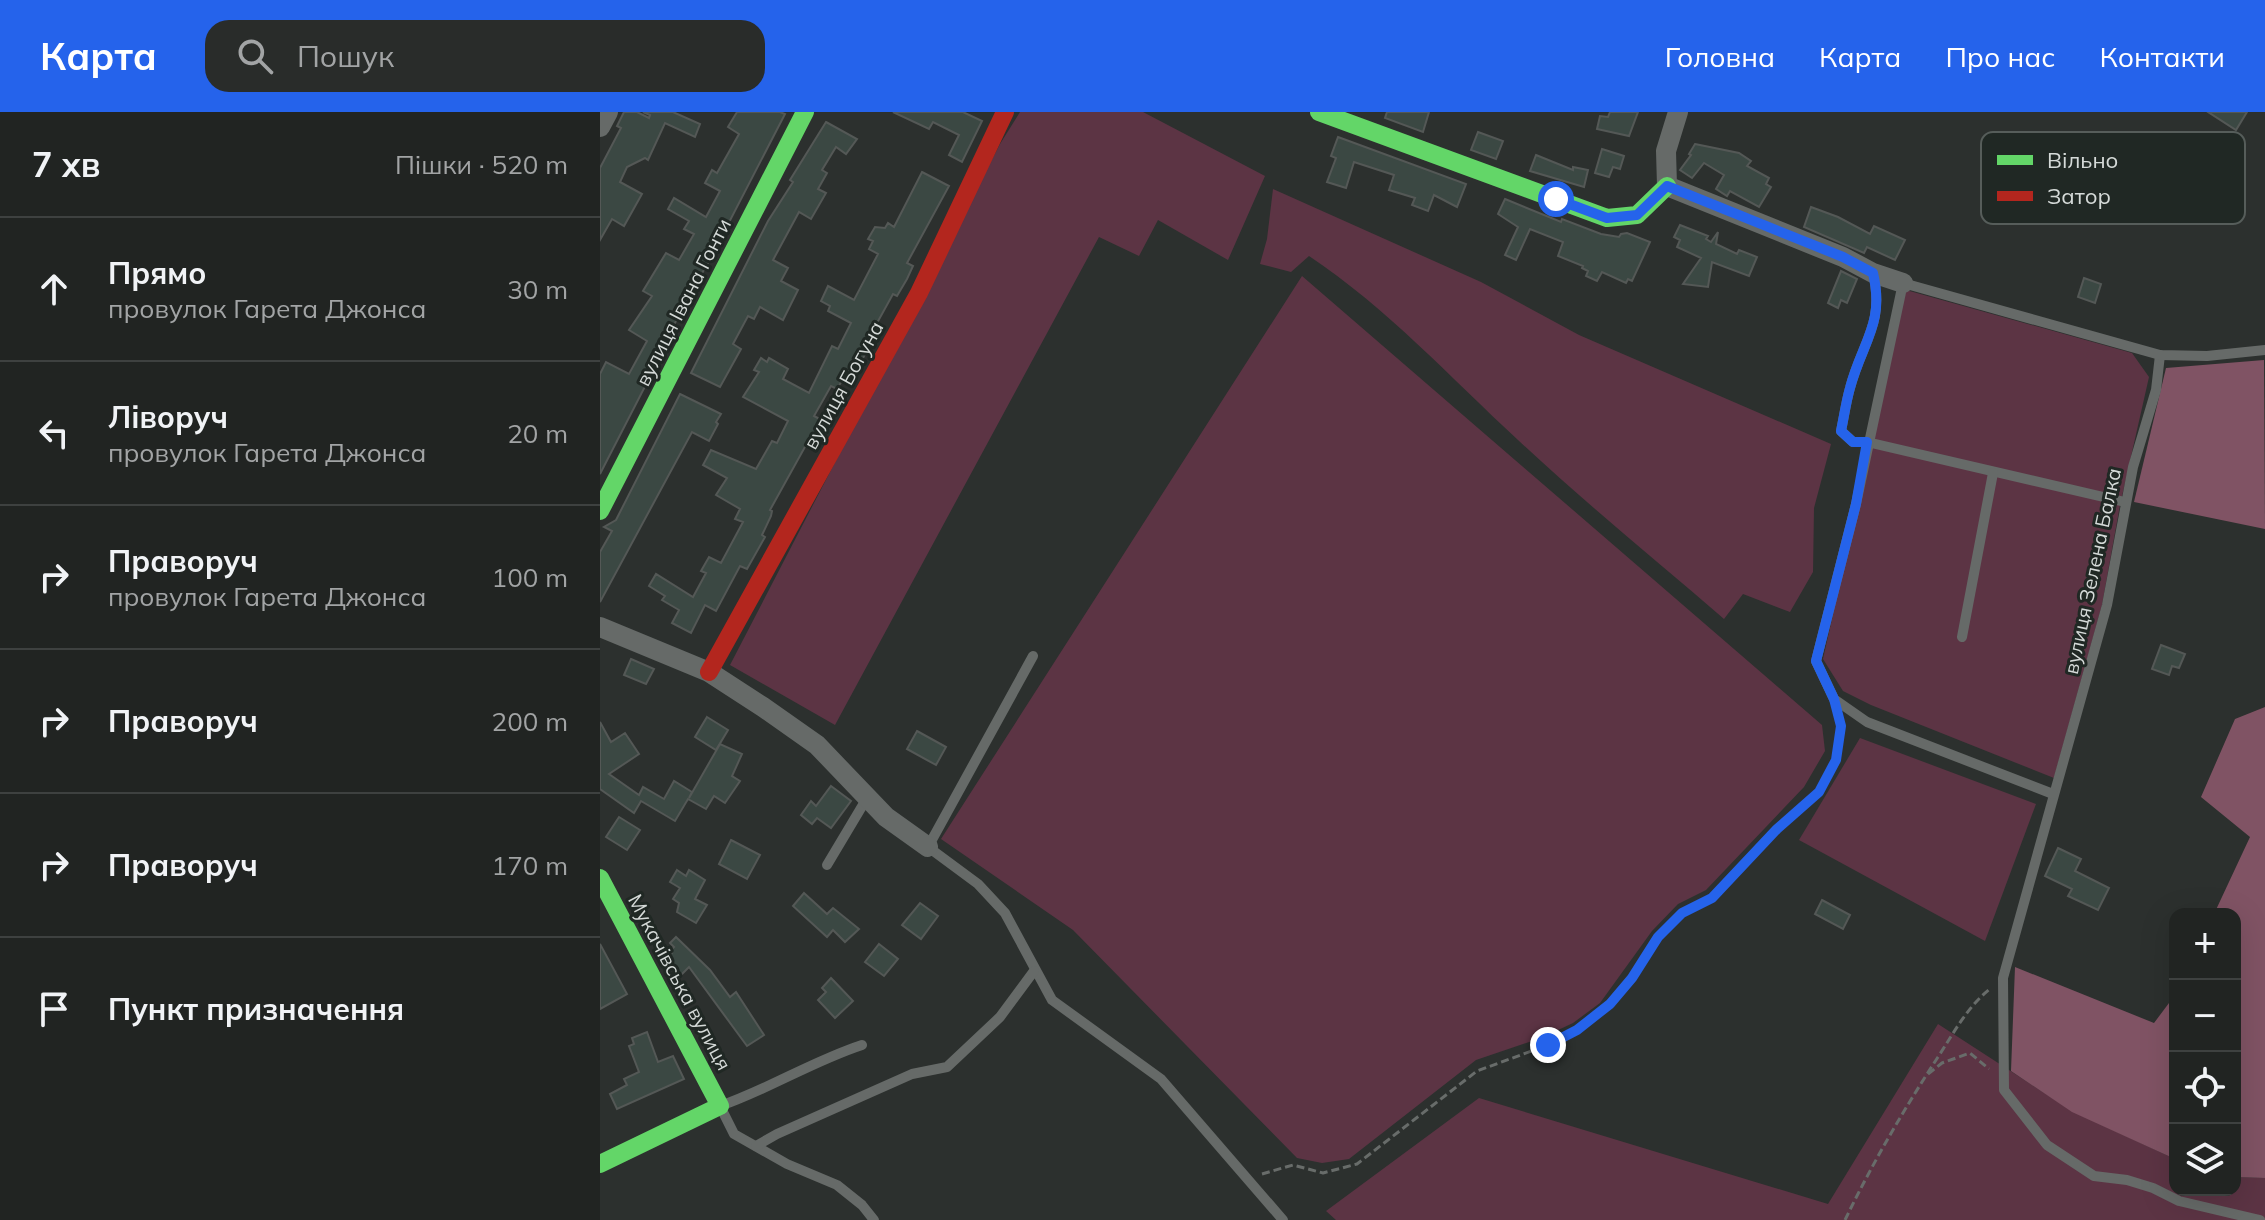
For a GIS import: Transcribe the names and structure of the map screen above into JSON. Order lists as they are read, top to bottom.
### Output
{
  "streets": {
    "street": ["вулиця Івана Гонти", "вулиця Богуна", "Мукачівська вулиця"],
    "lane": ["вулиця Зелена Балка"]
  },
  "legend": ["Вільно", "Затор"],
  "page": {
    "header": "Карта",
    "search": "Пошук",
    "nav": [
      "Головна",
      "Карта",
      "Про нас",
      "Контакти"
    ],
    "heading": ["7 хв", "Пішки · 520 m"],
    "list": [
      ["Прямо", "провулок Гарета Джонса", "30 m"],
      ["Ліворуч", "провулок Гарета Джонса", "20 m"],
      ["Праворуч", "провулок Гарета Джонса", "100 m"],
      ["Праворуч", "200 m"],
      ["Праворуч", "170 m"],
      "Пункт призначення"
    ],
    "map_buttons": ["+", "−"]
  }
}
